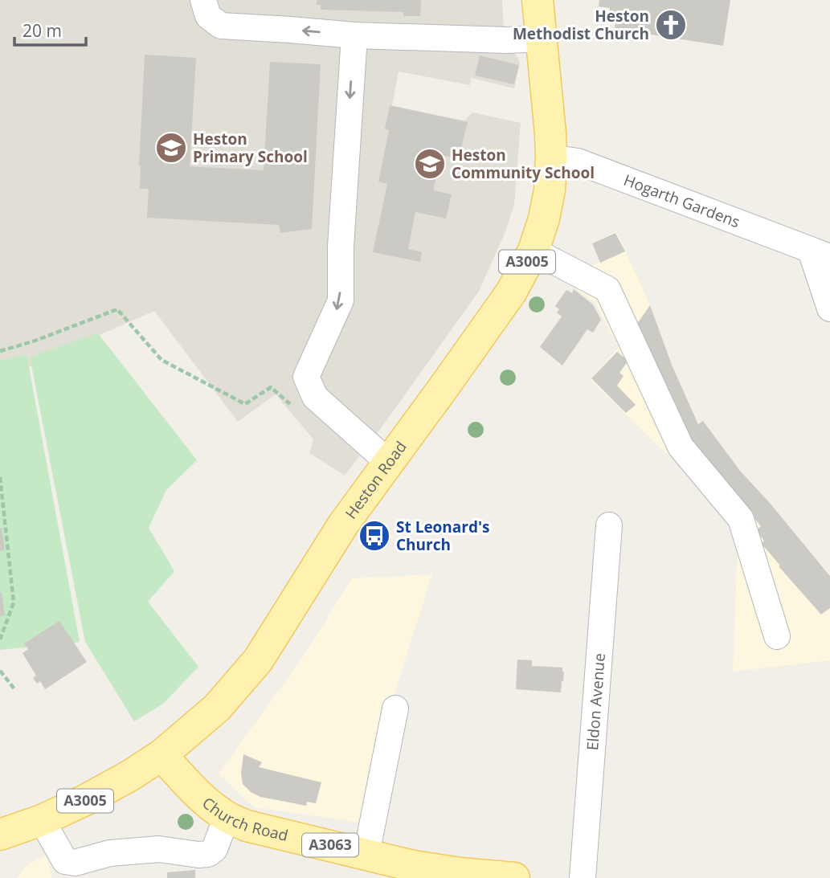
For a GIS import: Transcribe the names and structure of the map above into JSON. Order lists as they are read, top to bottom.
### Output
{
  "streets": {
    "main road": [
      "A3005",
      "Heston Road",
      "Church Road",
      "A3063"
    ],
    "street": ["Hogarth Gardens", "Eldon Avenue"]
  },
  "crossings": [
    ["Hogarth Gardens", "Heston Road"],
    ["Heston Road", "Church Road"]
  ],
  "places": {
    "church": ["Heston Methodist Church"],
    "school or university": ["Heston Primary School", "Heston Community School"],
    "bus stop": ["St Leonard's Church"]
  },
  "scale_bar": "20 m"
}
